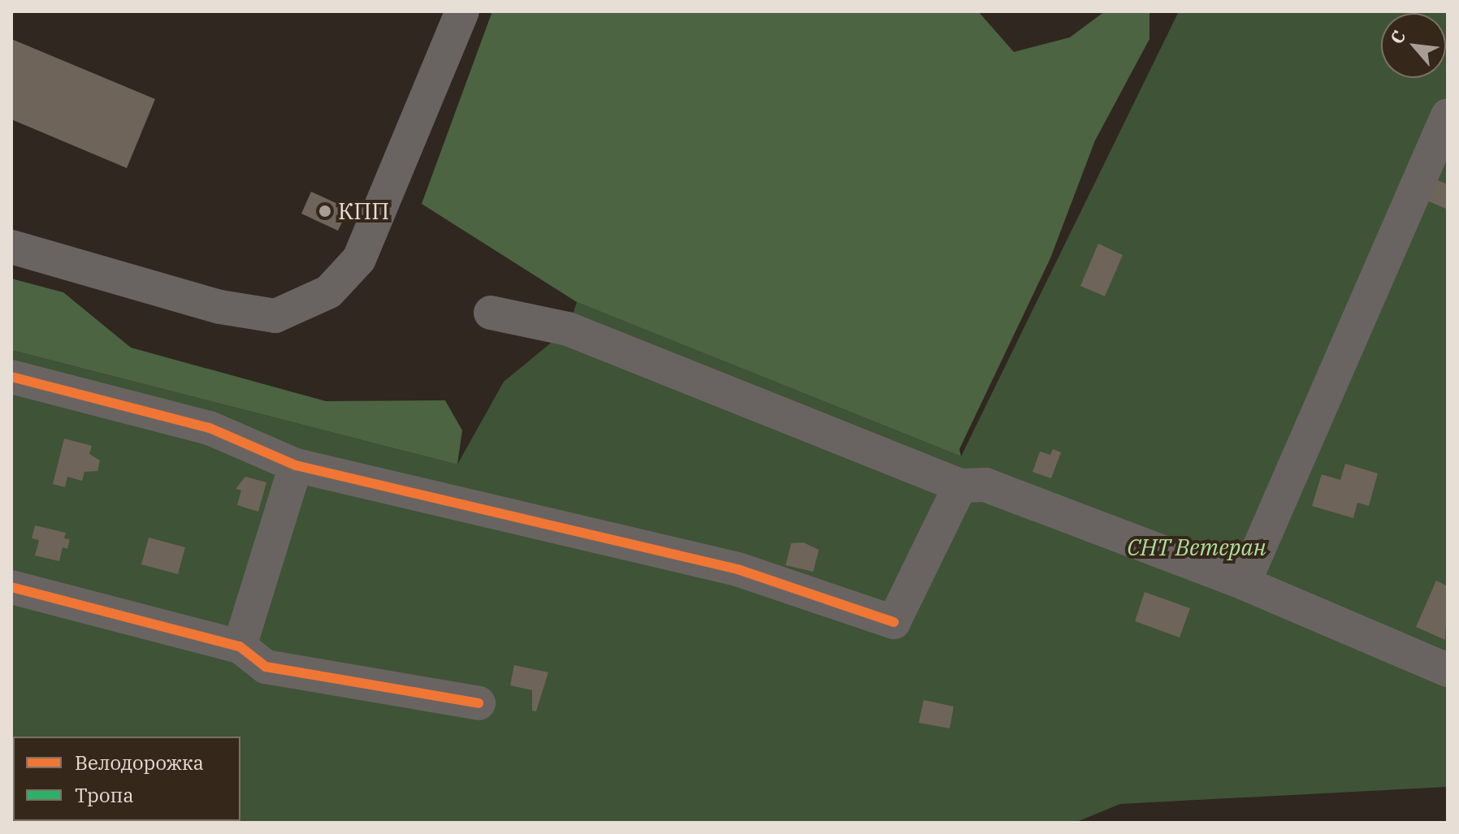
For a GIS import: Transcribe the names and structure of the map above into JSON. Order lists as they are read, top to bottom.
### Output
{
  "parks": ["СНТ Ветеран"],
  "places": ["КПП"],
  "legend": ["Велодорожка", "Тропа"],
  "north": "top left"
}
